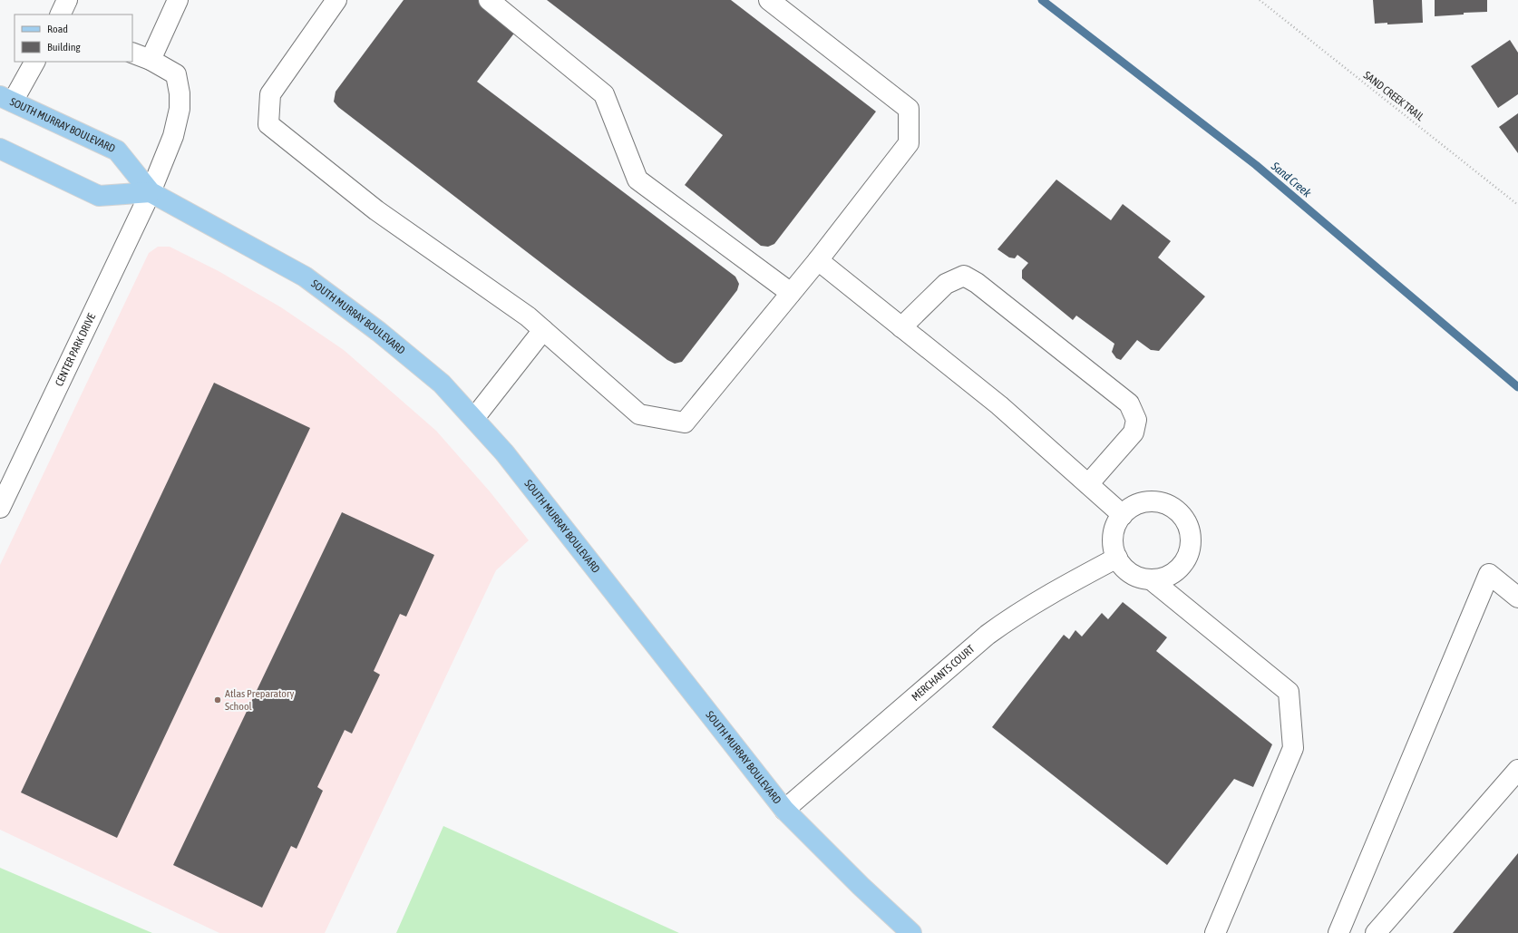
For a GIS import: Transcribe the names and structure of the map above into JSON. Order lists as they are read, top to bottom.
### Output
{
  "streets": {
    "main road": ["SOUTH MURRAY BOULEVARD"],
    "street": ["CENTER PARK DRIVE", "MERCHANTS COURT"],
    "path": ["SAND CREEK TRAIL"]
  },
  "crossings": [
    ["SOUTH MURRAY BOULEVARD", "CENTER PARK DRIVE"],
    ["SOUTH MURRAY BOULEVARD", "MERCHANTS COURT"]
  ],
  "water": ["Sand Creek"],
  "places": ["Atlas Preparatory School"],
  "legend": ["Road", "Building"]
}
